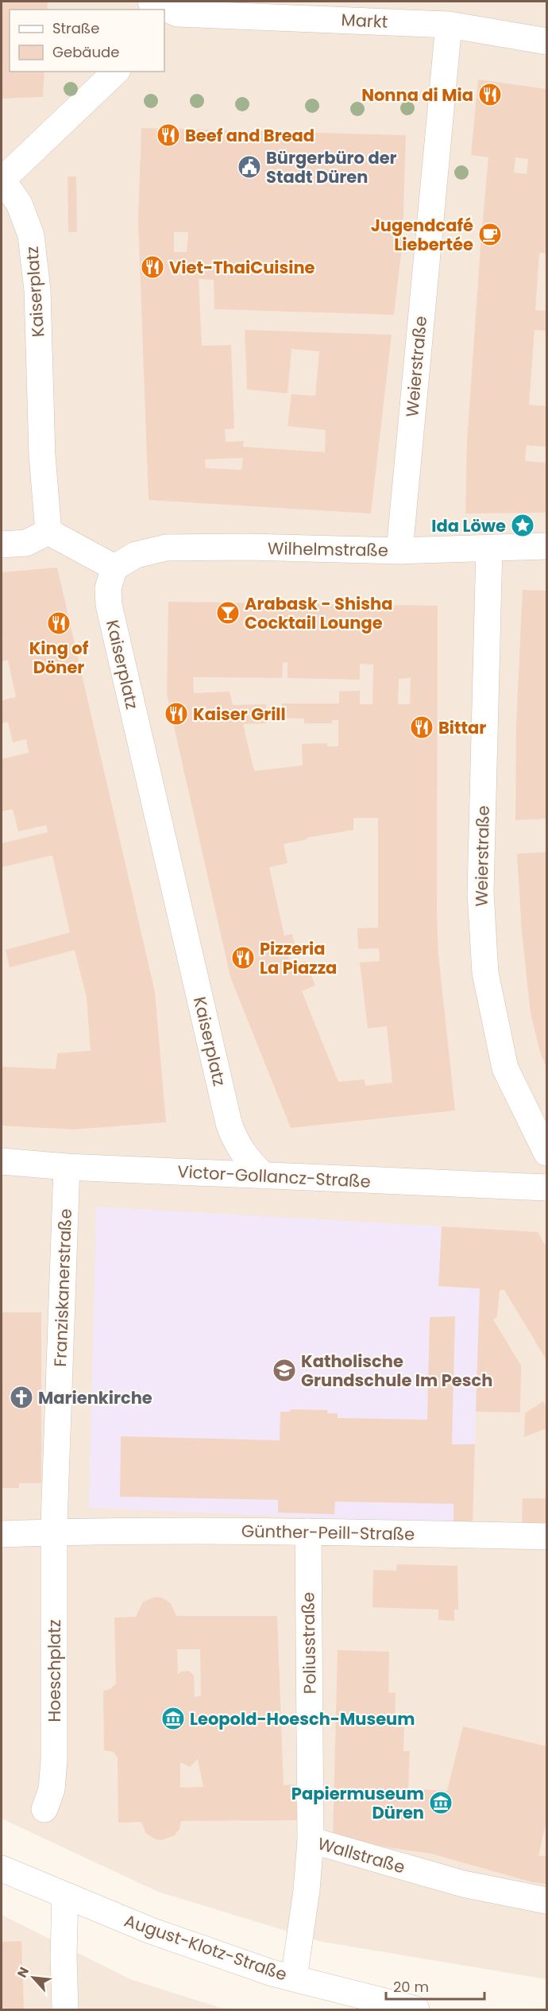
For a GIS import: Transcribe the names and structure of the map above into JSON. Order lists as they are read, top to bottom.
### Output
{
  "streets": {
    "street": [
      "Markt",
      "Kaiserplatz",
      "Weierstraße",
      "Wilhelmstraße",
      "Victor-Gollancz-Straße",
      "Franziskanerstraße",
      "Günther-Peill-Straße",
      "Poliusstraße",
      "Hoeschplatz",
      "Wallstraße",
      "August-Klotz-Straße"
    ]
  },
  "crossings": [
    ["Markt", "Weierstraße"],
    ["Kaiserplatz", "Wilhelmstraße"],
    ["Kaiserplatz", "Victor-Gollancz-Straße"],
    ["Weierstraße", "Wilhelmstraße"],
    ["Victor-Gollancz-Straße", "Franziskanerstraße"],
    ["Franziskanerstraße", "Günther-Peill-Straße"],
    ["Franziskanerstraße", "Hoeschplatz"],
    ["Günther-Peill-Straße", "Poliusstraße"],
    ["Günther-Peill-Straße", "Hoeschplatz"],
    ["Poliusstraße", "Wallstraße"],
    ["Wallstraße", "August-Klotz-Straße"]
  ],
  "places": {
    "restaurant": [
      "Nonna di Mia",
      "Beef and Bread",
      "Viet-ThaiCuisine",
      "King of Döner",
      "Kaiser Grill",
      "Bittar",
      "Pizzeria La Piazza"
    ],
    "public building": ["Bürgerbüro der Stadt Düren"],
    "cafe": ["Jugendcafé Liebertée"],
    "place": ["Ida Löwe"],
    "bar": ["Arabask - Shisha Cocktail Lounge"],
    "school or university": ["Katholische Grundschule Im Pesch"],
    "church": ["Marienkirche"],
    "museum": ["Leopold-Hoesch-Museum", "Papiermuseum Düren"]
  },
  "legend": ["Straße", "Gebäude"],
  "scale_bar": "20 m",
  "north": "top left"
}
